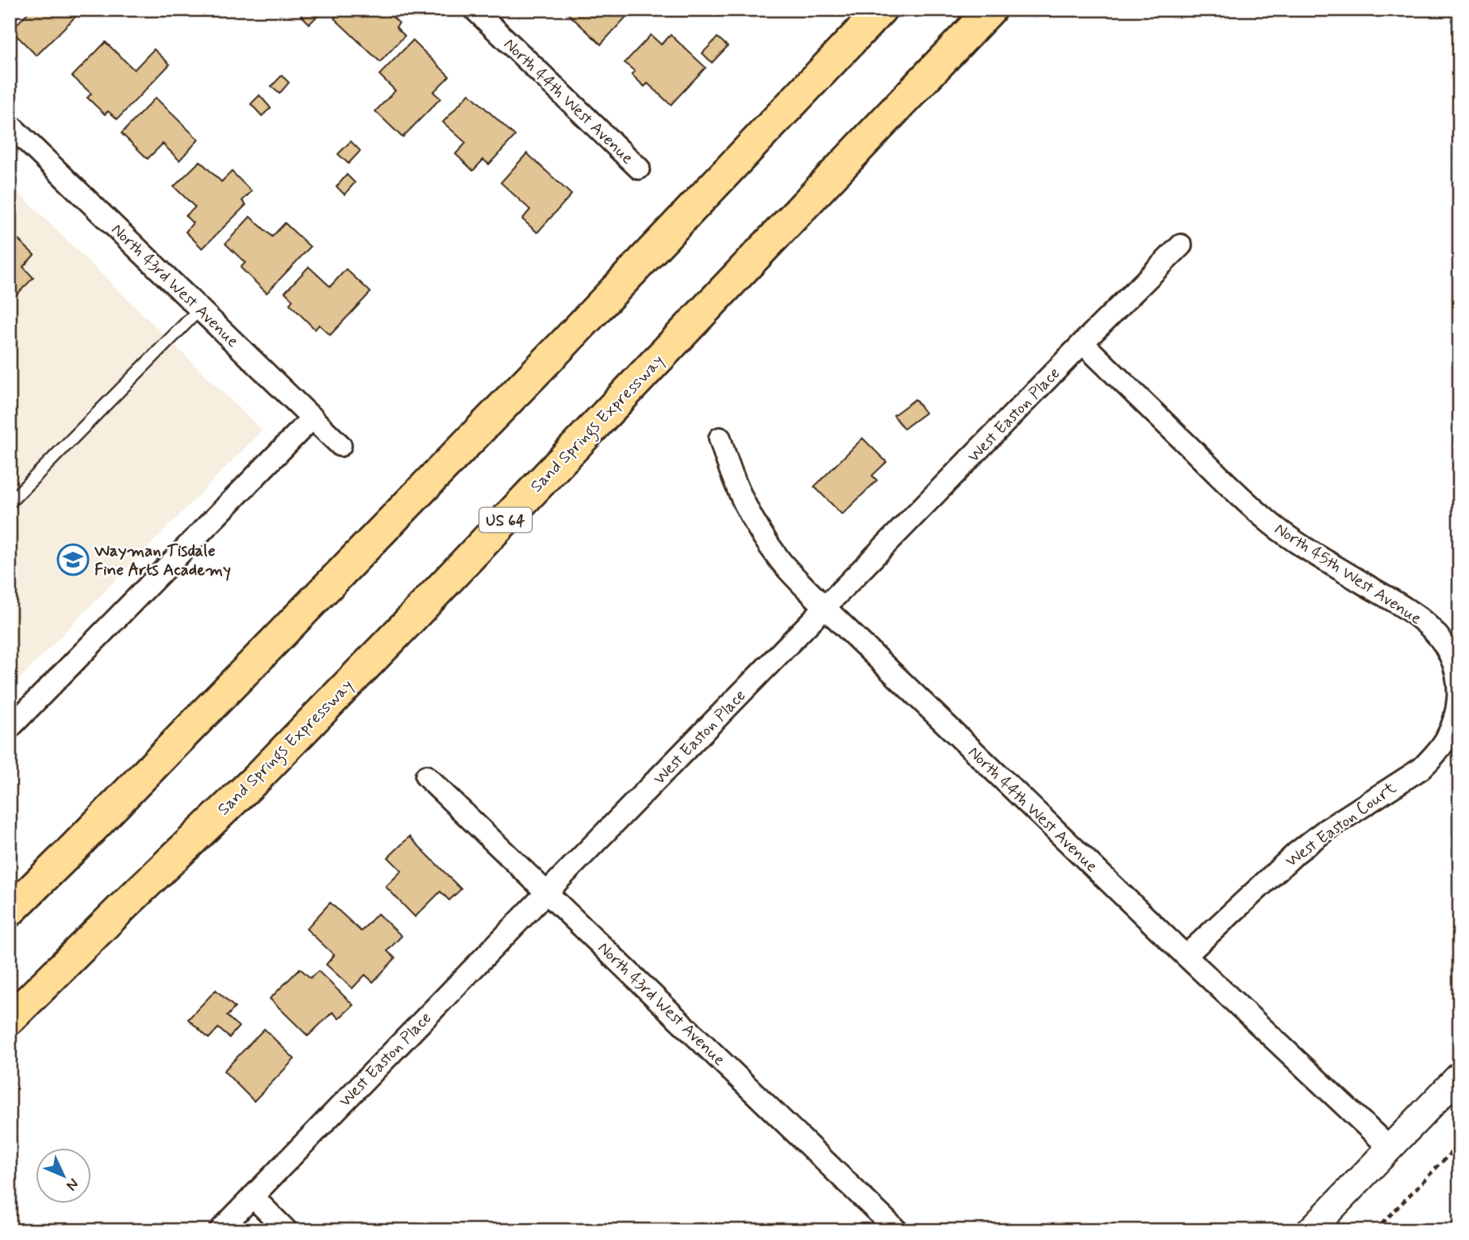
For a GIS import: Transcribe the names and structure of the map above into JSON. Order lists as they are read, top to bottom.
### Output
{
  "streets": {
    "highway": ["Sand Springs Expressway", "US 64"],
    "street": [
      "North 44th West Avenue",
      "North 43rd West Avenue",
      "West Easton Place",
      "North 45th West Avenue",
      "West Easton Court"
    ]
  },
  "crossings": [
    ["North 44th West Avenue", "West Easton Place"],
    ["North 44th West Avenue", "West Easton Court"],
    ["North 43rd West Avenue", "West Easton Place"],
    ["West Easton Place", "North 45th West Avenue"],
    ["North 45th West Avenue", "West Easton Court"]
  ],
  "places": {
    "school or university": ["Wayman Tisdale Fine Arts Academy"]
  },
  "north": "bottom right"
}
